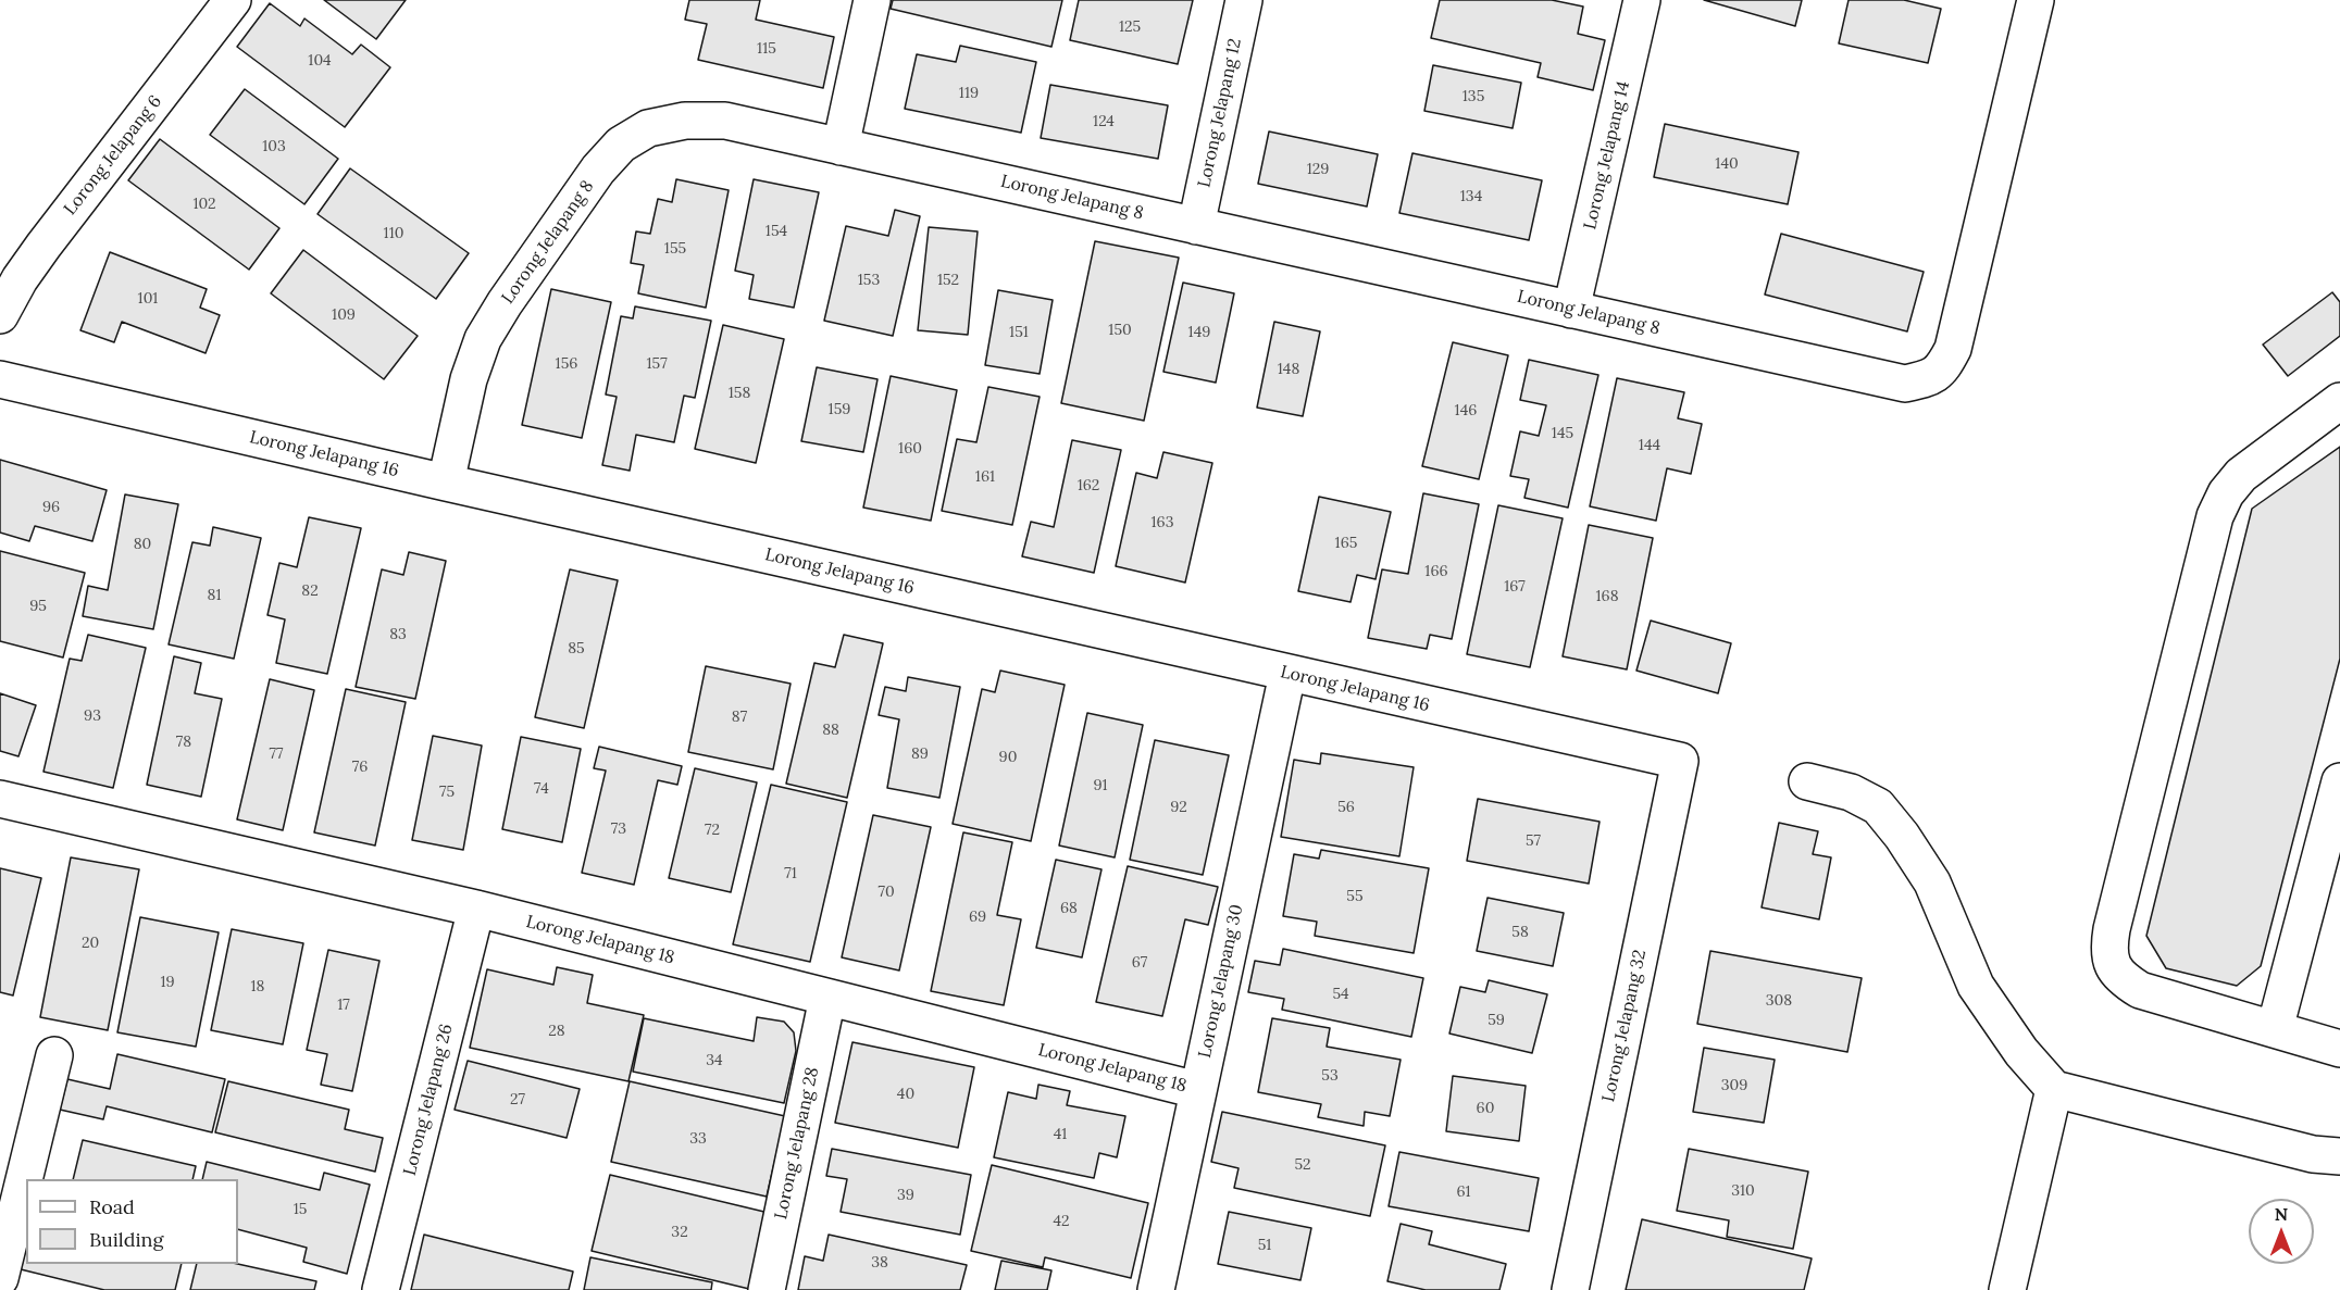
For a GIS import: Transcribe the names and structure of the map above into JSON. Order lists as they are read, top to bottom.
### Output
{
  "streets": {
    "street": [
      "Lorong Jelapang 12",
      "Lorong Jelapang 6",
      "Lorong Jelapang 14",
      "Lorong Jelapang 8",
      "Lorong Jelapang 16",
      "Lorong Jelapang 18",
      "Lorong Jelapang 30",
      "Lorong Jelapang 32",
      "Lorong Jelapang 26",
      "Lorong Jelapang 28"
    ]
  },
  "crossings": [
    ["Lorong Jelapang 12", "Lorong Jelapang 8"],
    ["Lorong Jelapang 14", "Lorong Jelapang 8"],
    ["Lorong Jelapang 8", "Lorong Jelapang 16"],
    ["Lorong Jelapang 16", "Lorong Jelapang 30"],
    ["Lorong Jelapang 16", "Lorong Jelapang 32"],
    ["Lorong Jelapang 18", "Lorong Jelapang 30"],
    ["Lorong Jelapang 18", "Lorong Jelapang 26"],
    ["Lorong Jelapang 18", "Lorong Jelapang 28"]
  ],
  "house_numbers": [
    "125",
    "115",
    "104",
    "119",
    "135",
    "124",
    "103",
    "140",
    "129",
    "134",
    "102",
    "154",
    "110",
    "155",
    "153",
    "152",
    "101",
    "109",
    "150",
    "151",
    "149",
    "156",
    "157",
    "148",
    "158",
    "159",
    "146",
    "145",
    "144",
    "160",
    "161",
    "162",
    "96",
    "163",
    "165",
    "80",
    "166",
    "167",
    "82",
    "81",
    "168",
    "95",
    "83",
    "85",
    "93",
    "87",
    "88",
    "78",
    "77",
    "89",
    "90",
    "76",
    "91",
    "74",
    "75",
    "92",
    "56",
    "73",
    "72",
    "57",
    "71",
    "70",
    "55",
    "68",
    "69",
    "58",
    "20",
    "67",
    "19",
    "18",
    "54",
    "308",
    "17",
    "59",
    "28",
    "34",
    "53",
    "309",
    "40",
    "27",
    "60",
    "41",
    "33",
    "52",
    "310",
    "61",
    "39",
    "15",
    "42",
    "32",
    "51",
    "38"
  ],
  "legend": ["Road", "Building"],
  "north": "top"
}
